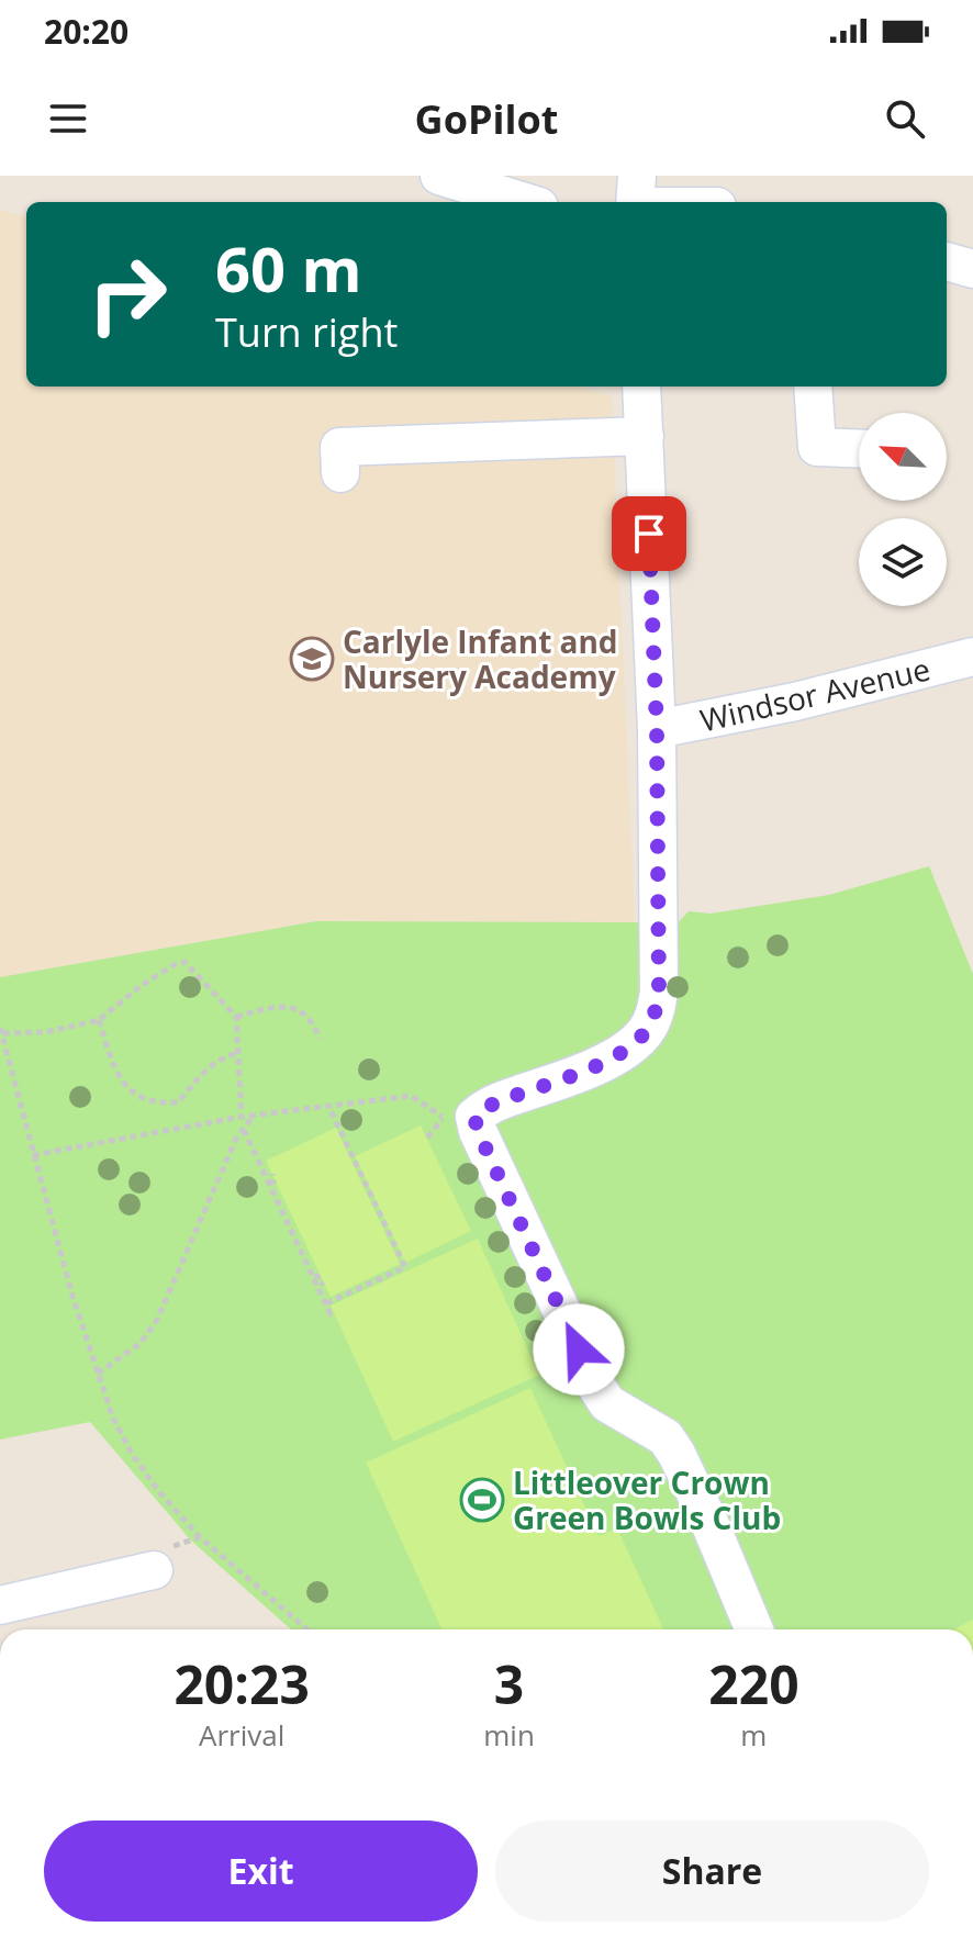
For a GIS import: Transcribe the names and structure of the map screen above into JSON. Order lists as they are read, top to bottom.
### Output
{
  "streets": {
    "street": ["Windsor Avenue"]
  },
  "places": {
    "school or university": ["Carlyle Infant and Nursery Academy"],
    "sports": ["Littleover Crown Green Bowls Club"]
  },
  "north": "top left",
  "page": {
    "status": "20:20",
    "header": "GoPilot",
    "turn": ["60 m", "Turn right"],
    "eta": [
      "20:23",
      "Arrival",
      "3",
      "min",
      "220",
      "m"
    ],
    "buttons": ["Exit", "Share"]
  }
}
